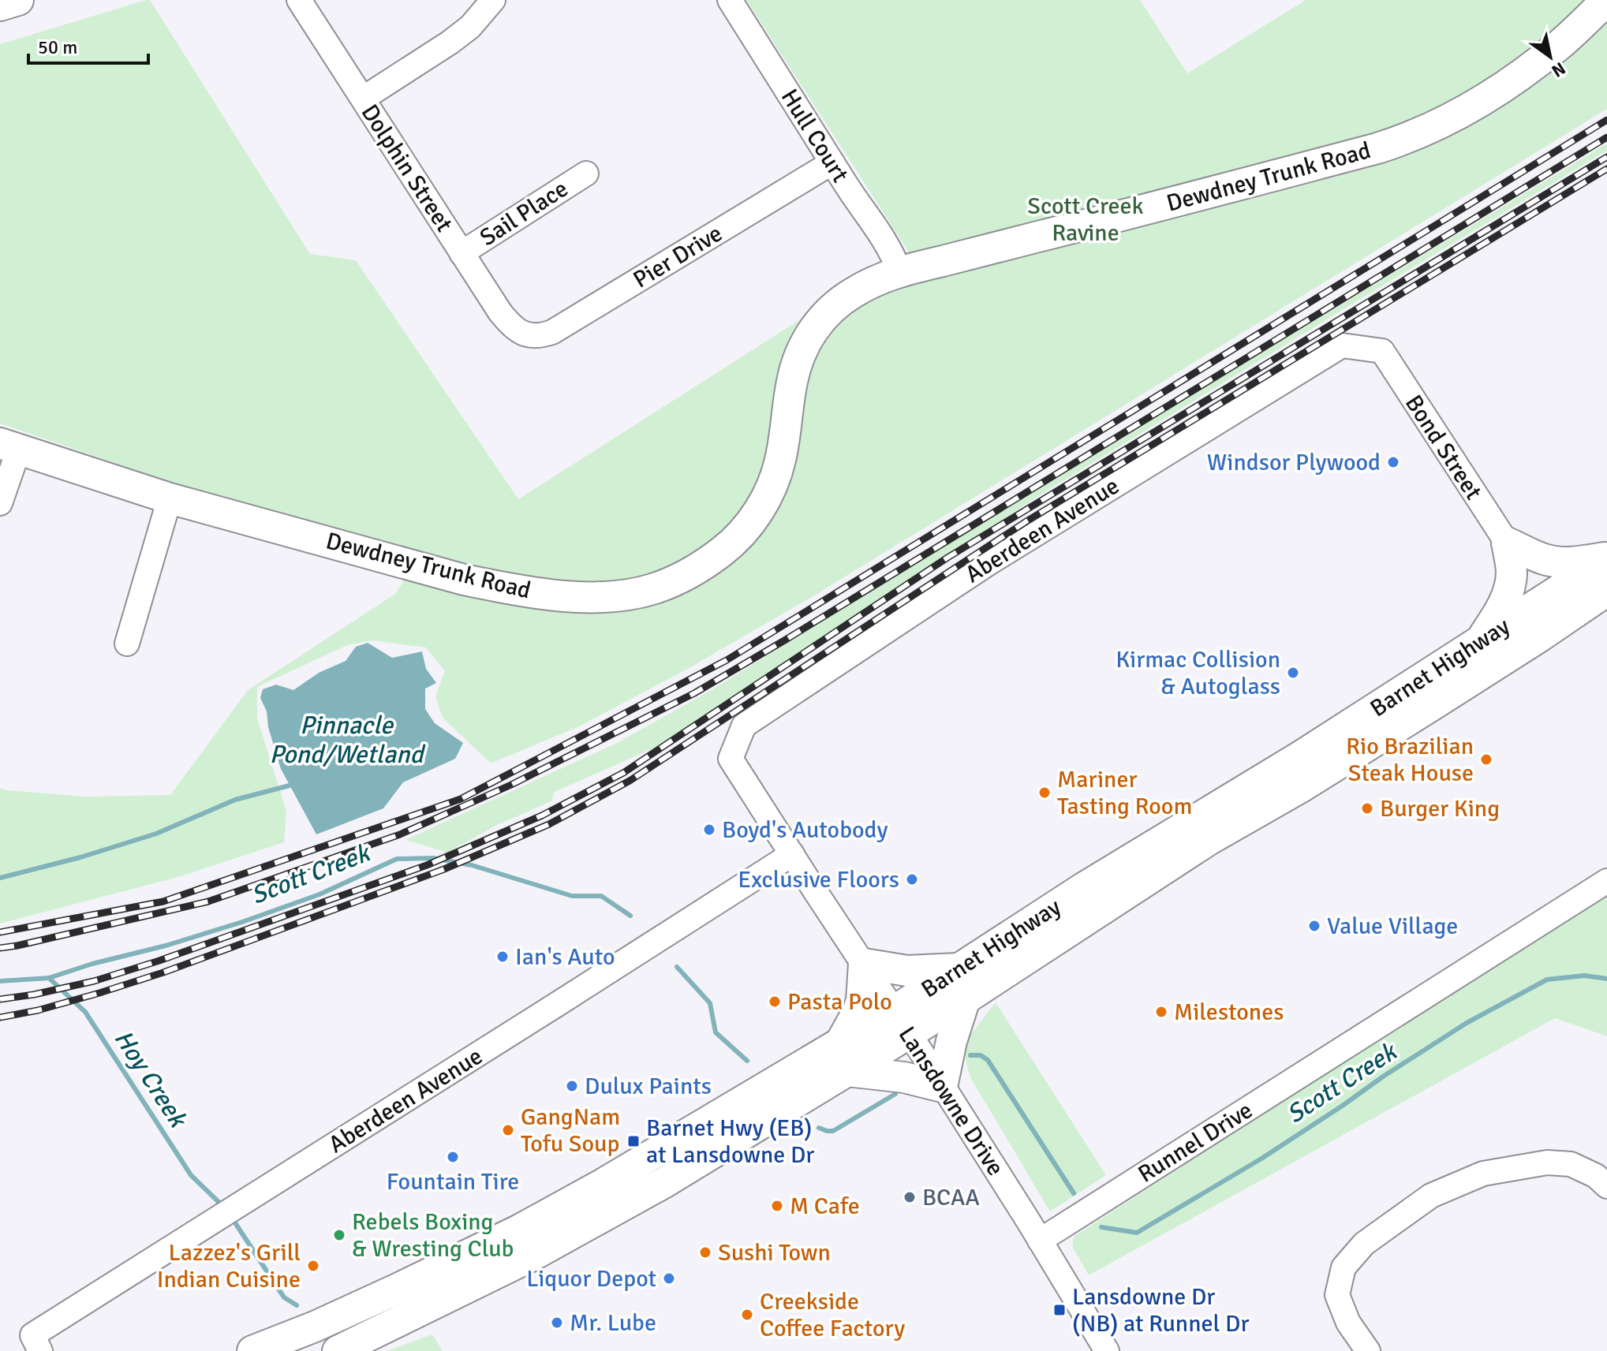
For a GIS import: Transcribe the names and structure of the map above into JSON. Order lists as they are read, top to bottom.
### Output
{
  "streets": {
    "main road": ["Dewdney Trunk Road", "Barnet Highway"],
    "street": [
      "Hull Court",
      "Dolphin Street",
      "Sail Place",
      "Pier Drive",
      "Bond Street",
      "Aberdeen Avenue",
      "Lansdowne Drive",
      "Runnel Drive"
    ]
  },
  "crossings": [
    ["Hull Court", "Dewdney Trunk Road"],
    ["Hull Court", "Pier Drive"],
    ["Dolphin Street", "Sail Place"],
    ["Dolphin Street", "Pier Drive"],
    ["Bond Street", "Aberdeen Avenue"],
    ["Aberdeen Avenue", "Lansdowne Drive"],
    ["Barnet Highway", "Lansdowne Drive"],
    ["Lansdowne Drive", "Runnel Drive"]
  ],
  "water": ["Pinnacle Pond/Wetland", "Scott Creek", "Hoy Creek"],
  "parks": ["Scott Creek Ravine"],
  "places": {
    "other": [
      "Windsor Plywood",
      "Kirmac Collision & Autoglass",
      "Rio Brazilian Steak House",
      "Mariner Tasting Room",
      "Burger King",
      "Boyd's Autobody",
      "Exclusive Floors",
      "Value Village",
      "Ian's Auto",
      "Pasta Polo",
      "Milestones",
      "Dulux Paints",
      "GangNam Tofu Soup",
      "Fountain Tire",
      "BCAA",
      "M Cafe",
      "Rebels Boxing & Wresting Club",
      "Sushi Town",
      "Lazzez's Grill Indian Cuisine",
      "Liquor Depot",
      "Creekside Coffee Factory",
      "Mr. Lube"
    ],
    "transit": ["Barnet Hwy (EB) at Lansdowne Dr", "Lansdowne Dr (NB) at Runnel Dr"]
  },
  "scale_bar": "50 m",
  "north": "bottom right"
}
